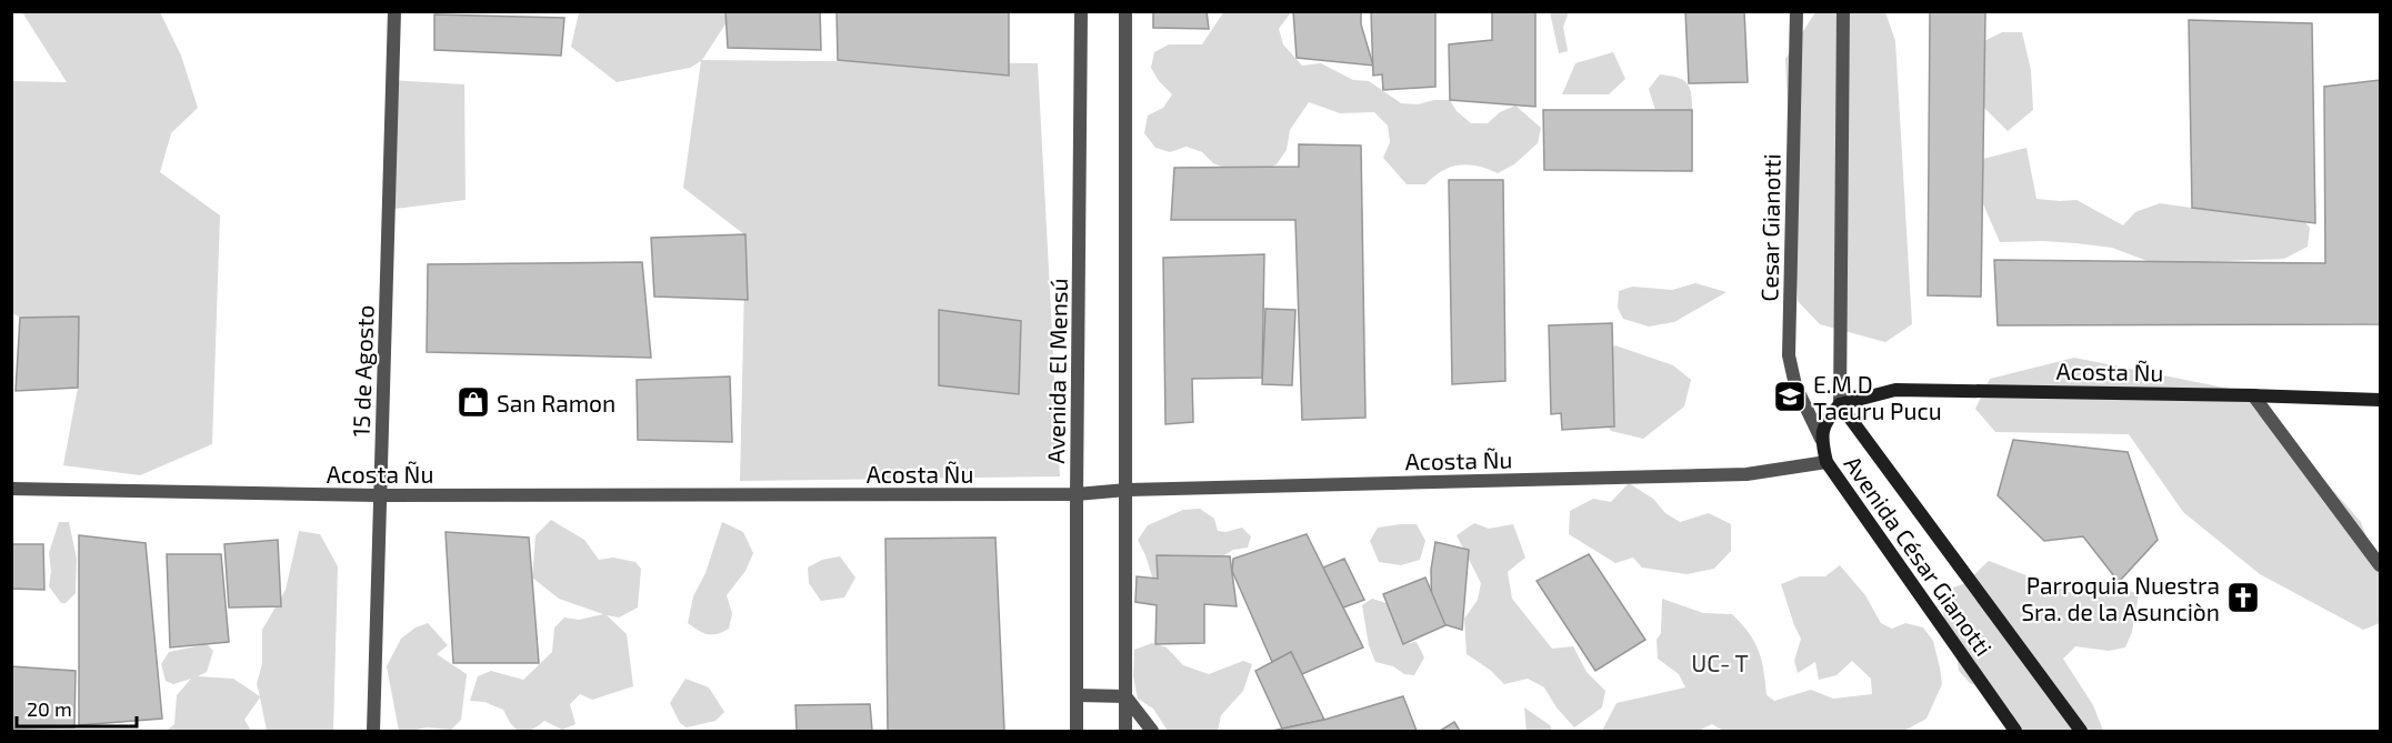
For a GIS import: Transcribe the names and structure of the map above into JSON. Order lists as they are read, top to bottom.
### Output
{
  "streets": {
    "street": [
      "Cesar Gianotti",
      "15 de Agosto",
      "Avenida El Mensú",
      "Acosta Ñu",
      "Avenida César Gianotti"
    ]
  },
  "crossings": [
    ["Cesar Gianotti", "Avenida César Gianotti"],
    ["15 de Agosto", "Acosta Ñu"],
    ["Avenida El Mensú", "Acosta Ñu"],
    ["Acosta Ñu", "Avenida César Gianotti"]
  ],
  "parks": ["UC- T"],
  "places": {
    "school or university": ["E.M.D Tacuru Pucu"],
    "shop": ["San Ramon"],
    "church": ["Parroquia Nuestra Sra. de la Asunciòn"]
  },
  "scale_bar": "20 m"
}
